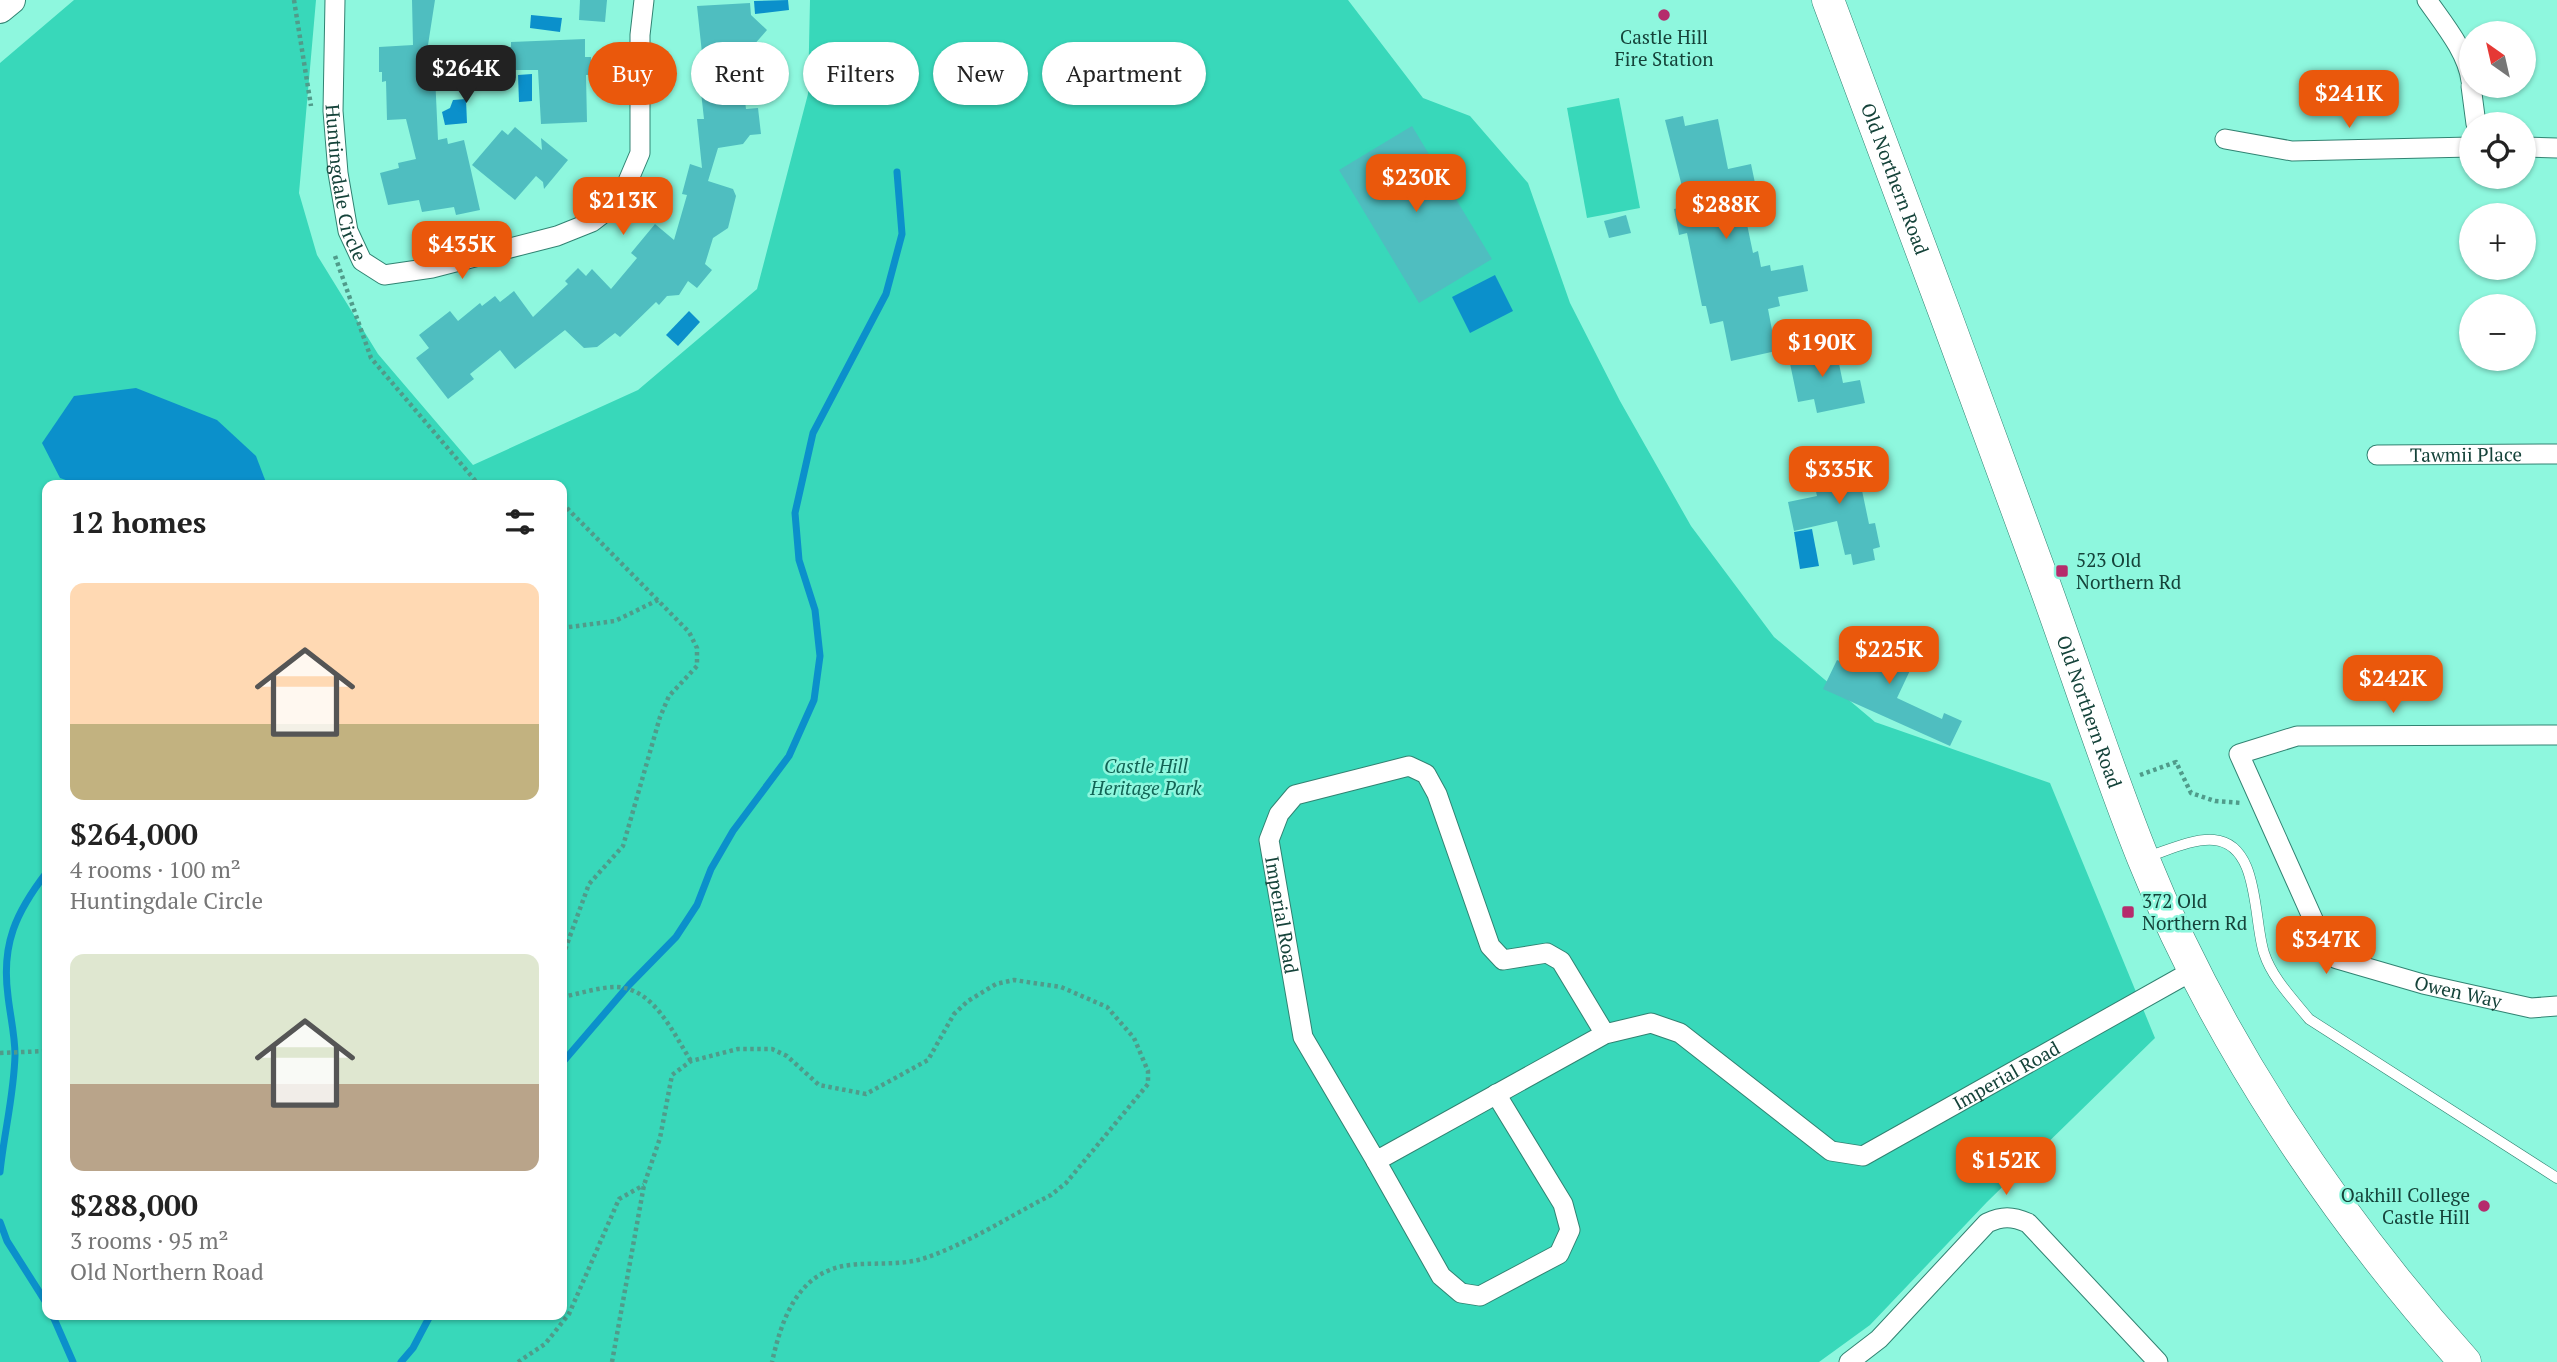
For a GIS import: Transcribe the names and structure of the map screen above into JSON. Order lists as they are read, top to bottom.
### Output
{
  "streets": {
    "main road": ["Old Northern Road"],
    "street": [
      "Huntingdale Circle",
      "Tawmii Place",
      "Imperial Road",
      "Owen Way"
    ]
  },
  "crossings": [
    ["Old Northern Road", "Imperial Road"]
  ],
  "parks": ["Castle Hill Heritage Park"],
  "places": {
    "other": ["Castle Hill Fire Station", "Oakhill College Castle Hill"],
    "transit": ["523 Old Northern Rd", "372 Old Northern Rd"]
  },
  "north": "top left",
  "page": {
    "map_buttons": ["+", "−"],
    "chip": [
      "Buy",
      "Rent",
      "Filters",
      "New",
      "Apartment"
    ],
    "price": [
      "$264K",
      "$241K",
      "$230K",
      "$213K",
      "$288K",
      "$435K",
      "$190K",
      "$335K",
      "$225K",
      "$242K",
      "$347K",
      "$152K"
    ],
    "heading": "12 homes",
    "list": [
      {
        "name": "$264,000",
        "note": "4 rooms · 100 m² · Huntingdale Circle"
      },
      {
        "name": "$288,000",
        "note": "3 rooms · 95 m² · Old Northern Road"
      }
    ]
  }
}
